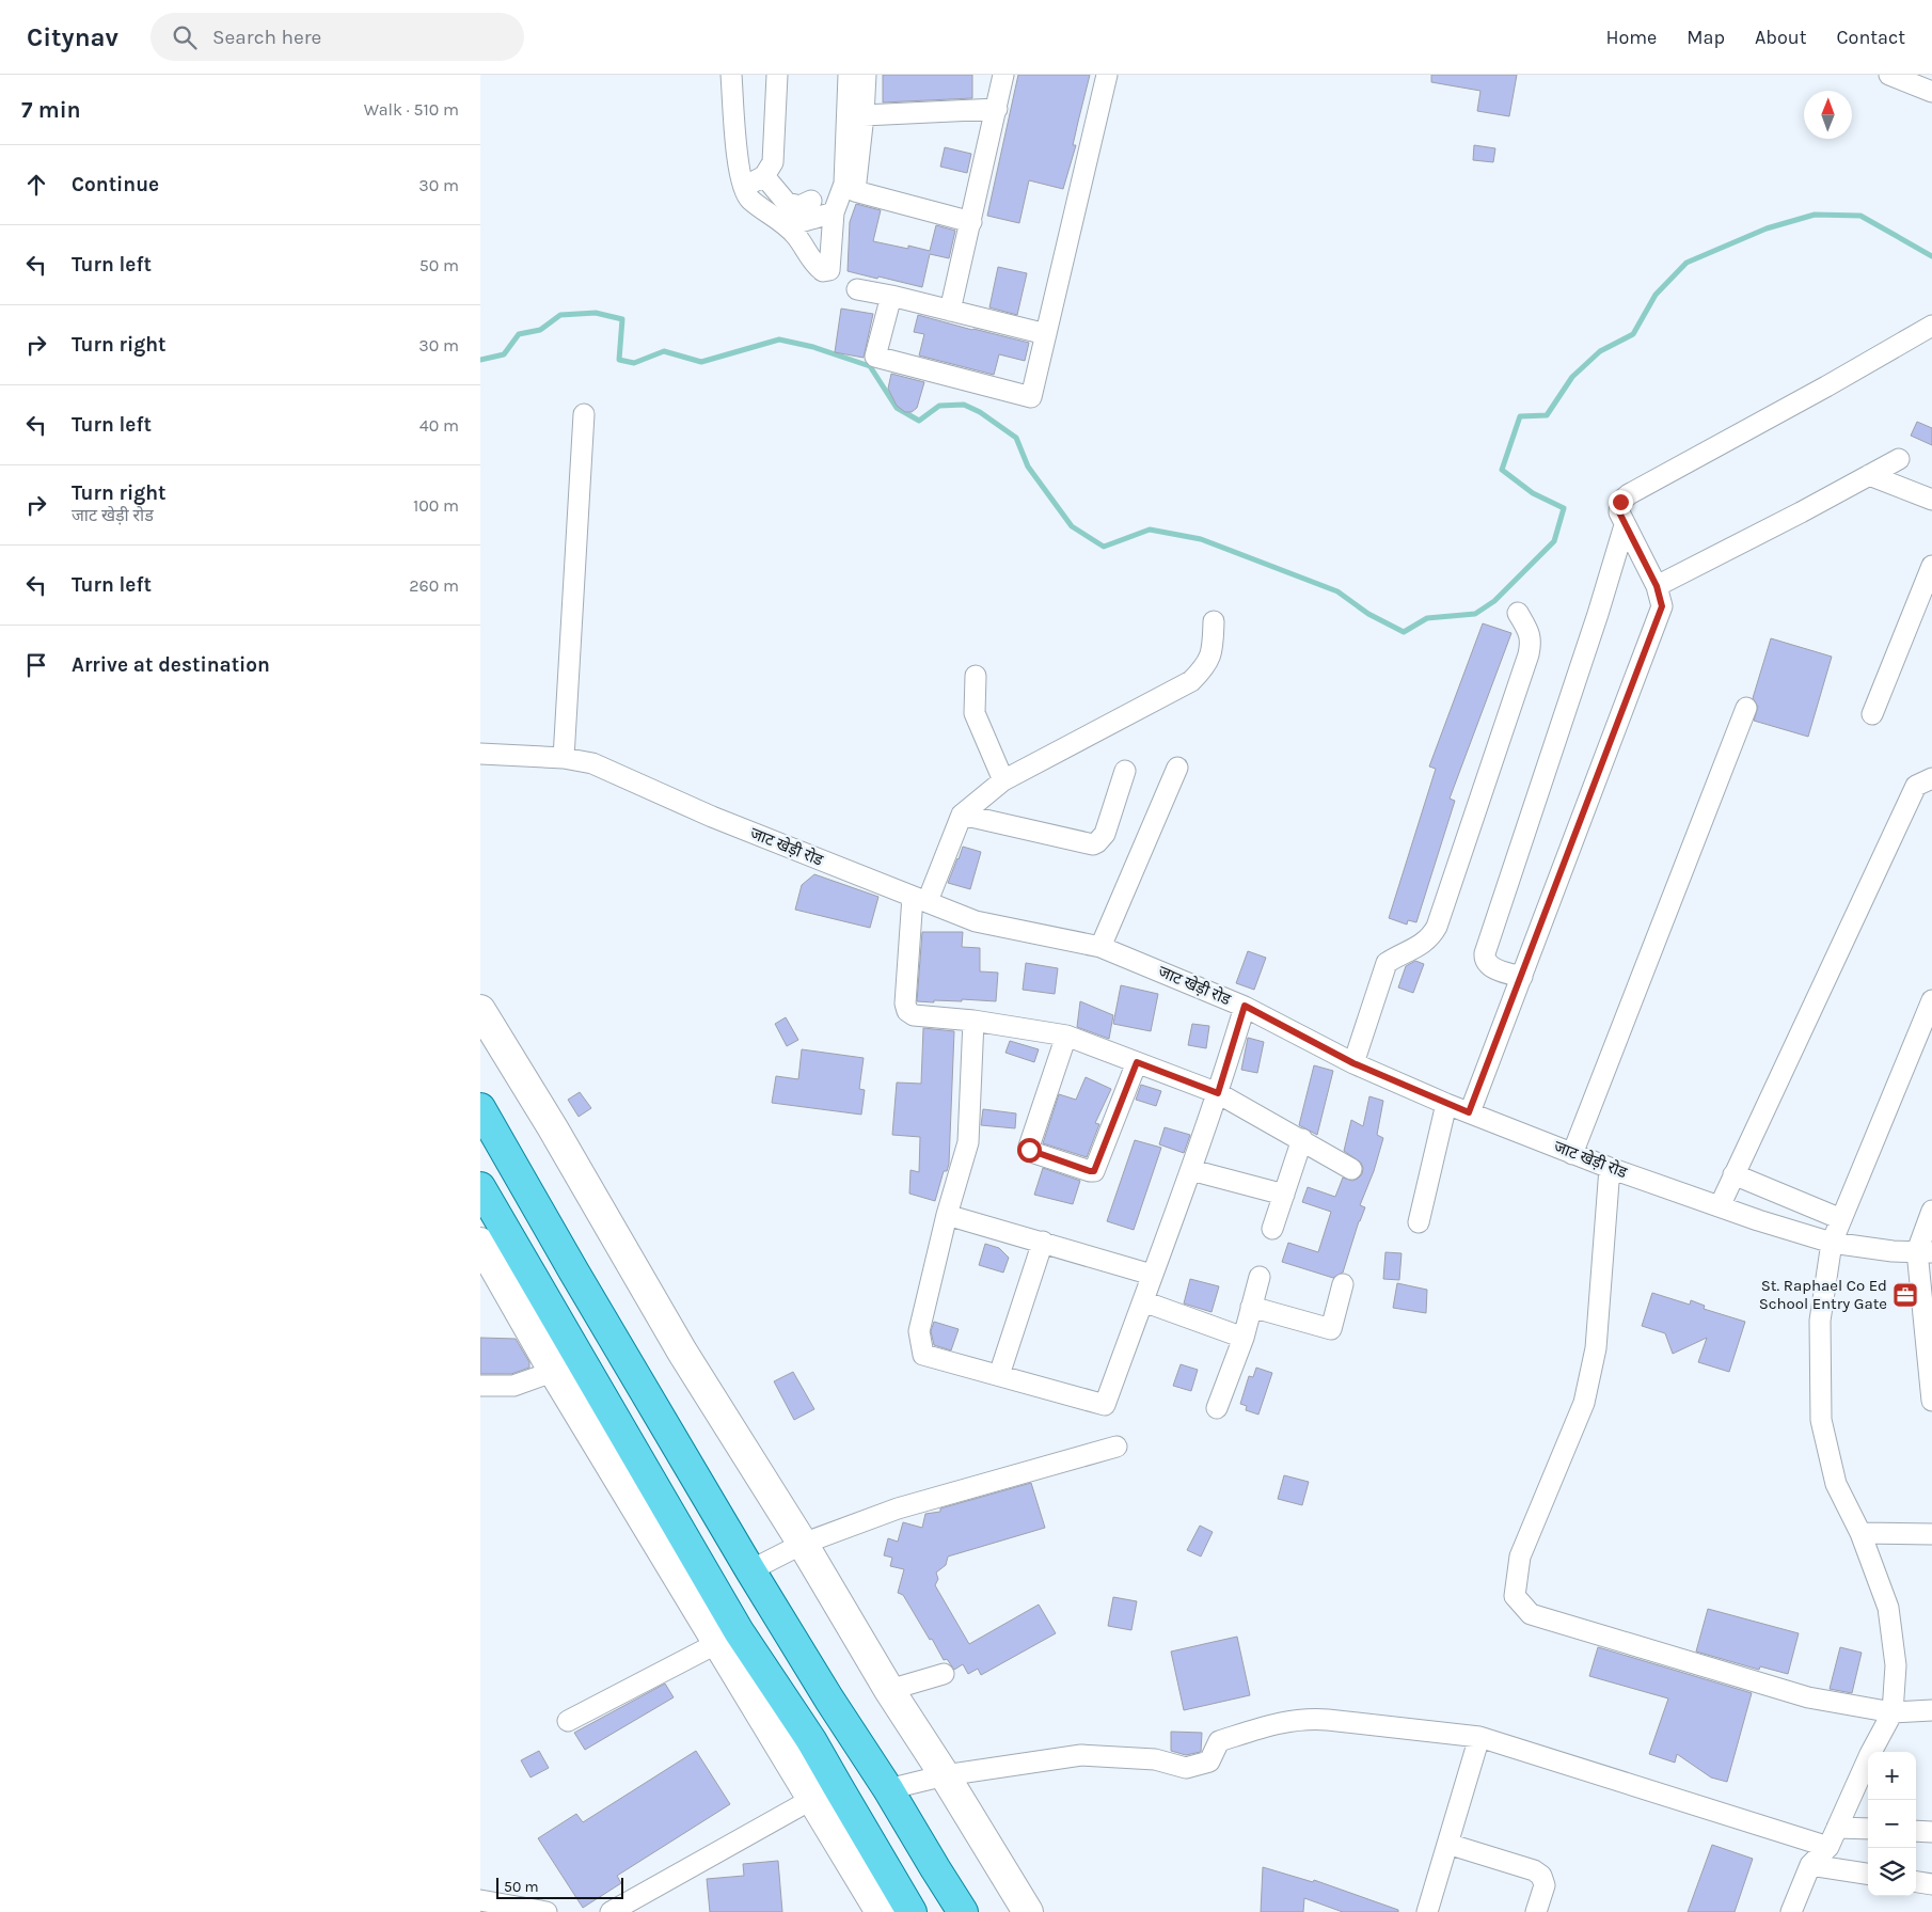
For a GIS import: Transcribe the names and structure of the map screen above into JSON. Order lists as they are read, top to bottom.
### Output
{
  "streets": {
    "street": ["जाट खेड़ी रोड"]
  },
  "places": {
    "office": ["St. Raphael Co Ed School Entry Gate"]
  },
  "scale_bar": "50 m",
  "north": "top",
  "page": {
    "header": "Citynav",
    "search": "Search here",
    "nav": [
      "Home",
      "Map",
      "About",
      "Contact"
    ],
    "heading": ["7 min", "Walk · 510 m"],
    "list": [
      ["Continue", "30 m"],
      ["Turn left", "50 m"],
      ["Turn right", "30 m"],
      ["Turn left", "40 m"],
      ["Turn right", "जाट खेड़ी रोड", "100 m"],
      ["Turn left", "260 m"],
      "Arrive at destination"
    ],
    "map_buttons": ["+", "−"],
    "scale": "50 m"
  }
}
